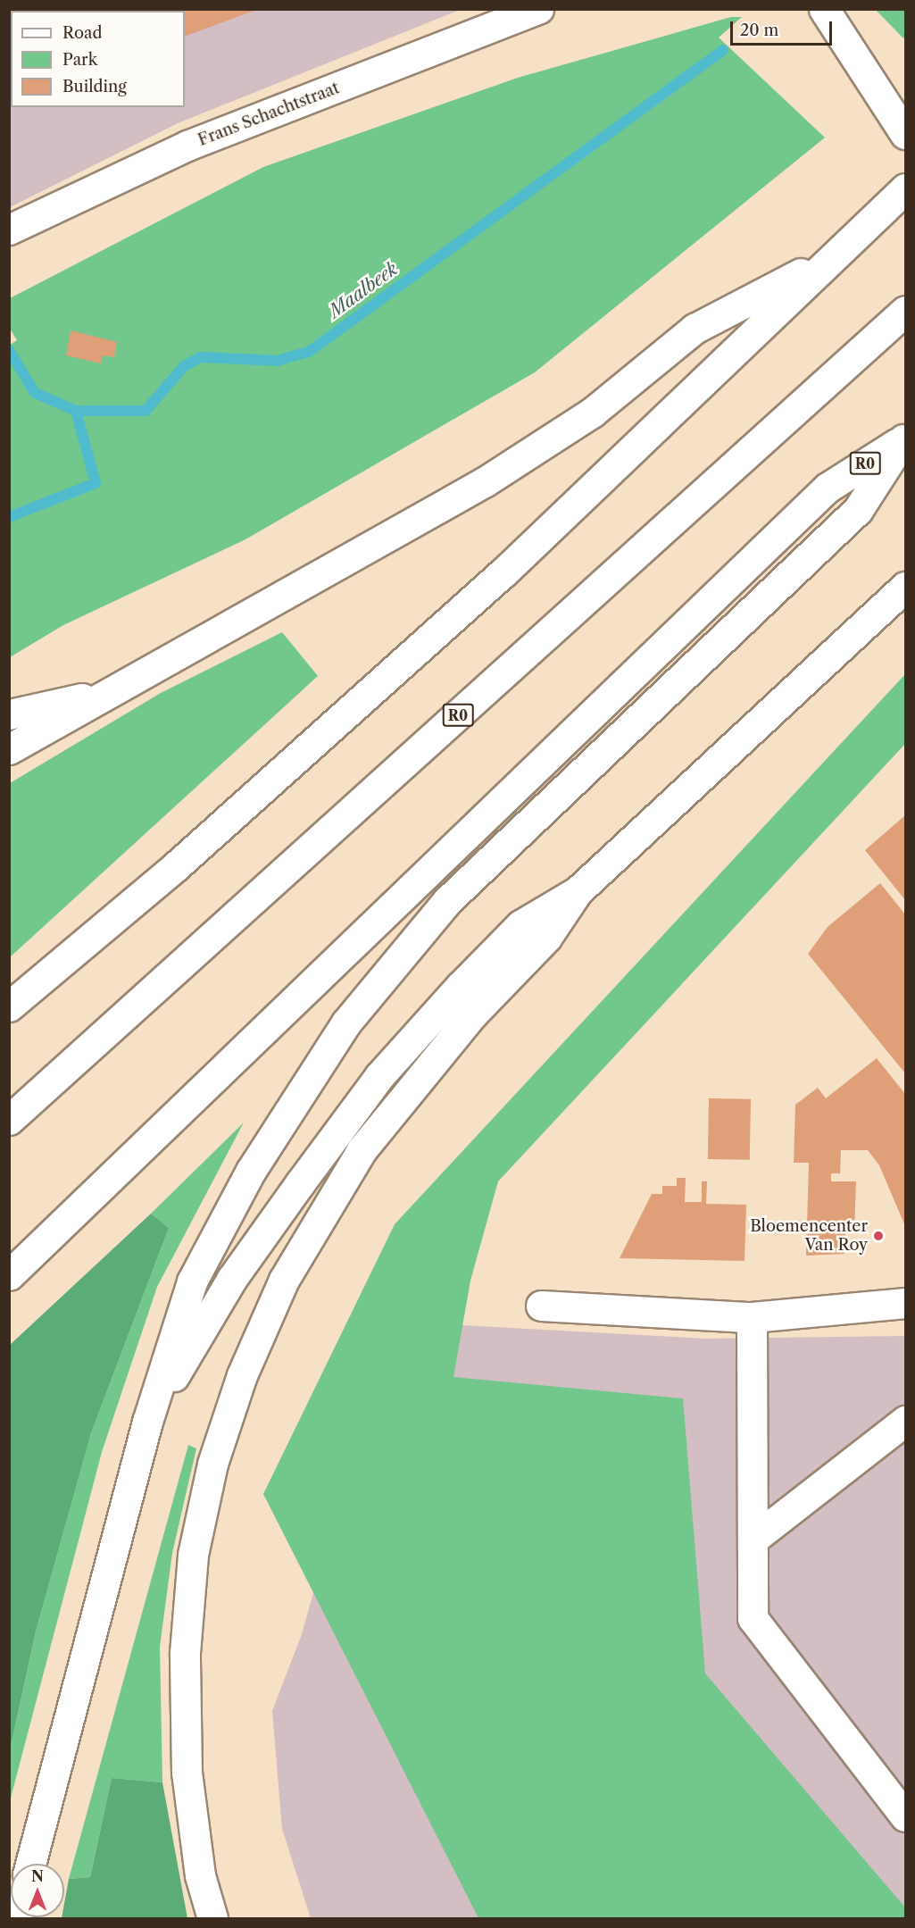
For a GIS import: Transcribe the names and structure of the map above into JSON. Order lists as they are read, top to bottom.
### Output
{
  "streets": {
    "main road": ["Frans Schachtstraat", "R0"]
  },
  "water": ["Maalbeek"],
  "places": ["Bloemencenter Van Roy"],
  "legend": ["Road", "Park", "Building"],
  "scale_bar": "20 m",
  "north": "top"
}
